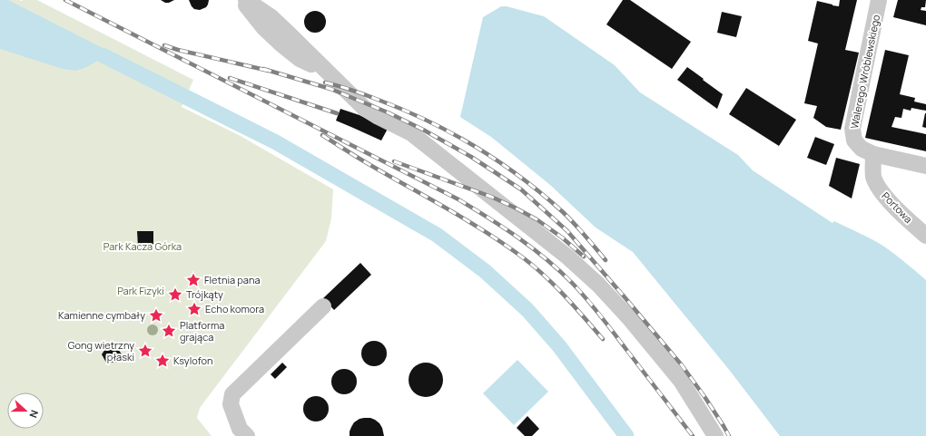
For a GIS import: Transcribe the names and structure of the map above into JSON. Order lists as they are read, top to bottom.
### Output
{
  "streets": {
    "street": ["Walerego Wróblewskiego", "Portowa"]
  },
  "crossings": [
    ["Walerego Wróblewskiego", "Portowa"]
  ],
  "parks": ["Park Kacza Górka", "Park Fizyki"],
  "places": {
    "place": [
      "Fletnia pana",
      "Trójkąty",
      "Echo komora",
      "Kamienne cymbały",
      "Platforma grająca",
      "Gong wietrzny płaski",
      "Ksylofon"
    ]
  },
  "north": "right"
}
